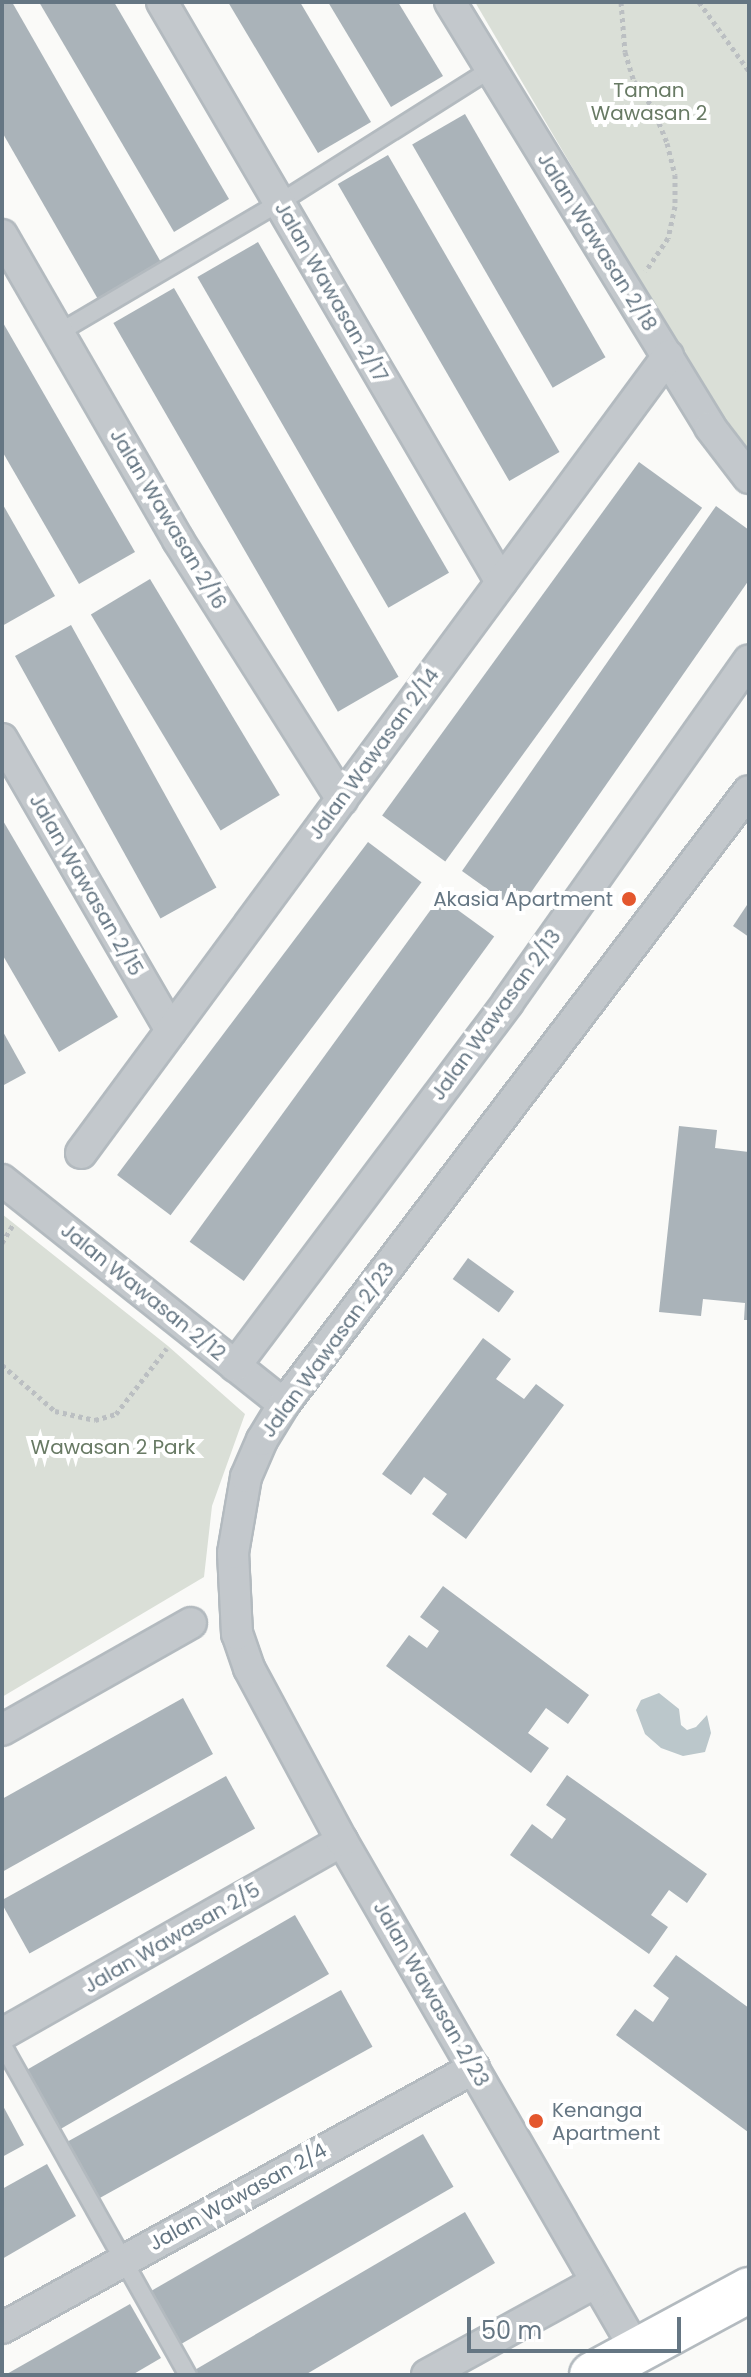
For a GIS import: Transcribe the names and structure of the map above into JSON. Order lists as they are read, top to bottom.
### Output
{
  "streets": {
    "street": [
      "Jalan Wawasan 2/18",
      "Jalan Wawasan 2/17",
      "Jalan Wawasan 2/16",
      "Jalan Wawasan 2/14",
      "Jalan Wawasan 2/15",
      "Jalan Wawasan 2/13",
      "Jalan Wawasan 2/12",
      "Jalan Wawasan 2/23",
      "Jalan Wawasan 2/5",
      "Jalan Wawasan 2/4"
    ]
  },
  "crossings": [
    ["Jalan Wawasan 2/18", "Jalan Wawasan 2/14"],
    ["Jalan Wawasan 2/17", "Jalan Wawasan 2/14"],
    ["Jalan Wawasan 2/16", "Jalan Wawasan 2/14"],
    ["Jalan Wawasan 2/14", "Jalan Wawasan 2/15"],
    ["Jalan Wawasan 2/13", "Jalan Wawasan 2/12"],
    ["Jalan Wawasan 2/12", "Jalan Wawasan 2/23"],
    ["Jalan Wawasan 2/23", "Jalan Wawasan 2/5"],
    ["Jalan Wawasan 2/23", "Jalan Wawasan 2/4"]
  ],
  "parks": ["Taman Wawasan 2", "Wawasan 2 Park"],
  "places": ["Akasia Apartment", "Kenanga Apartment"],
  "scale_bar": "50 m"
}
